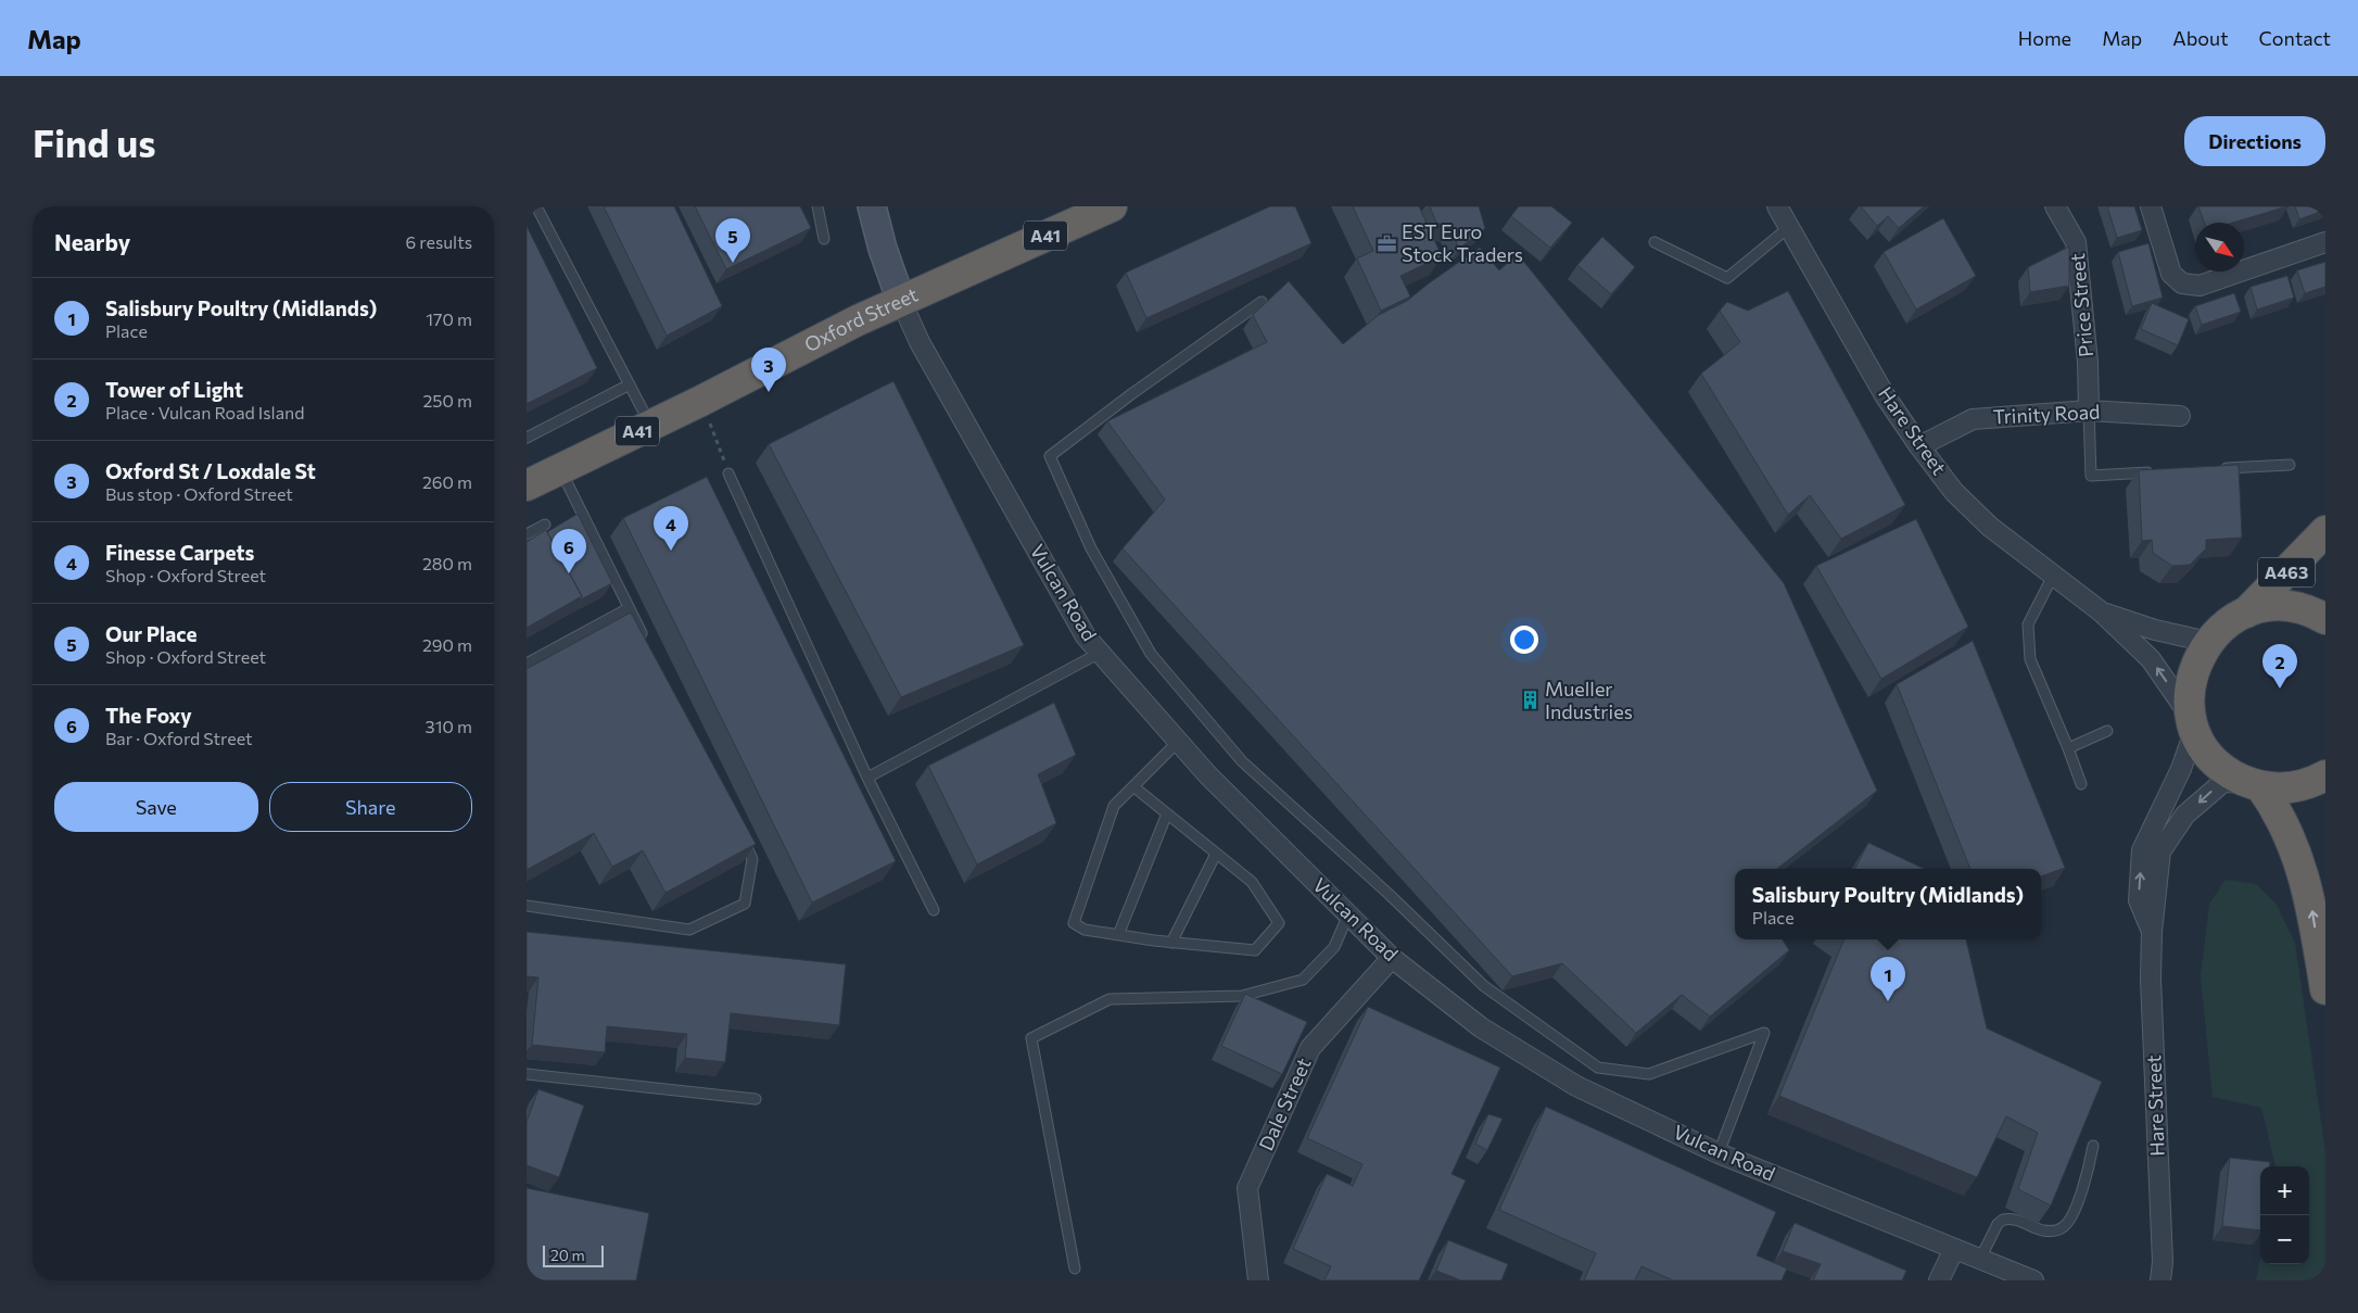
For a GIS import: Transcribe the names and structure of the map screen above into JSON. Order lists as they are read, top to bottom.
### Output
{
  "streets": {
    "highway": ["A41", "Oxford Street", "A463"],
    "street": [
      "Price Street",
      "Trinity Road",
      "Hare Street",
      "Vulcan Road",
      "Dale Street"
    ]
  },
  "crossings": [
    ["Price Street", "Trinity Road"],
    ["Oxford Street", "Vulcan Road"],
    ["Trinity Road", "Hare Street"],
    ["Vulcan Road", "Dale Street"]
  ],
  "places": {
    "office": ["EST Euro Stock Traders"],
    "building": ["Mueller Industries"]
  },
  "scale_bar": "20 m",
  "north": "bottom right",
  "page": {
    "header": "Map",
    "nav": [
      "Home",
      "Map",
      "About",
      "Contact"
    ],
    "buttons": [
      "Directions",
      ["Save", "Share"]
    ],
    "title": "Find us",
    "heading": ["Nearby", "6 results"],
    "pins": [
      "5",
      "3",
      "4",
      "6",
      "2",
      "1"
    ],
    "list": [
      {
        "mark": "1",
        "name": "Salisbury Poultry (Midlands)",
        "note": "Place",
        "value": "170 m"
      },
      {
        "mark": "2",
        "name": "Tower of Light",
        "note": "Place · Vulcan Road Island",
        "value": "250 m"
      },
      {
        "mark": "3",
        "name": "Oxford St / Loxdale St",
        "note": "Bus stop · Oxford Street",
        "value": "260 m"
      },
      {
        "mark": "4",
        "name": "Finesse Carpets",
        "note": "Shop · Oxford Street",
        "value": "280 m"
      },
      {
        "mark": "5",
        "name": "Our Place",
        "note": "Shop · Oxford Street",
        "value": "290 m"
      },
      {
        "mark": "6",
        "name": "The Foxy",
        "note": "Bar · Oxford Street",
        "value": "310 m"
      }
    ],
    "popup": ["Salisbury Poultry (Midlands)", "Place"],
    "map_buttons": ["+", "−"],
    "scale": "20 m"
  }
}
